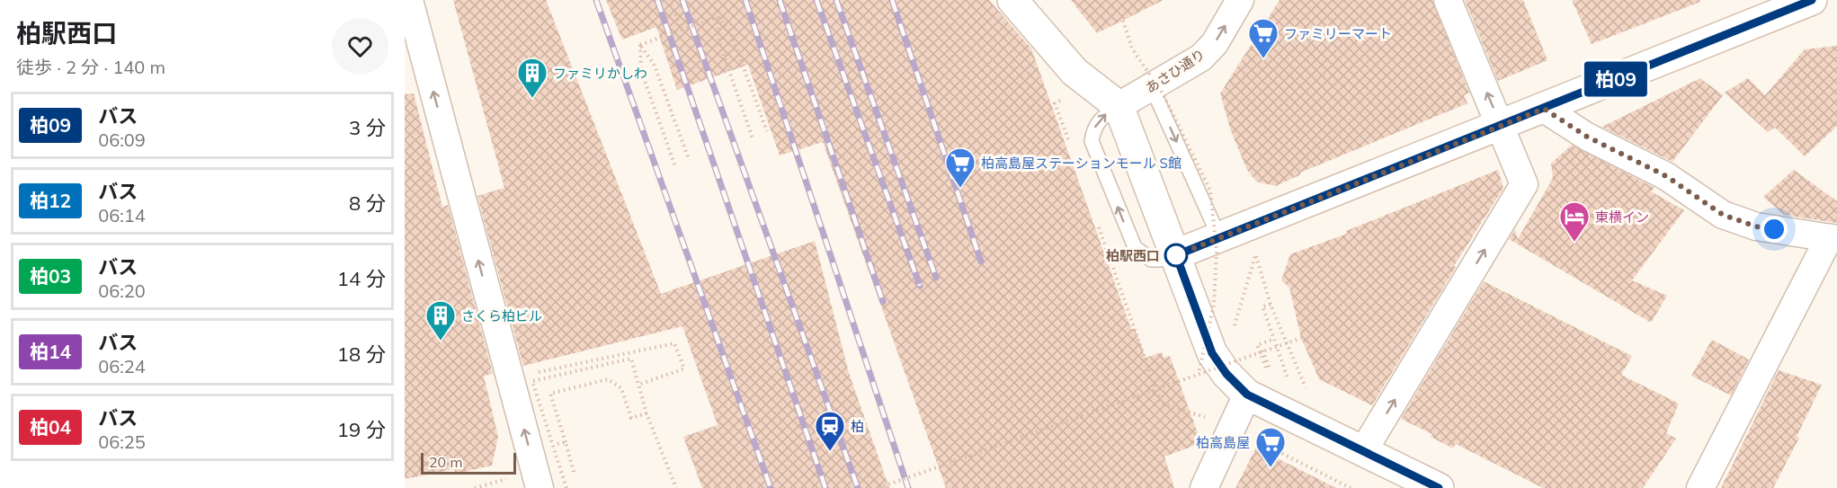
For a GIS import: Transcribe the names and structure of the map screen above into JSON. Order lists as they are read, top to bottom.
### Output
{
  "streets": {
    "street": ["あさひ通り"]
  },
  "places": {
    "supermarket": ["ファミリーマート", "柏高島屋ステーションモール S館", "柏高島屋"],
    "building": ["ファミリかしわ", "さくら柏ビル"],
    "hotel": ["東横イン"],
    "other": ["柏駅西口"],
    "station": ["柏"]
  },
  "lines": ["bus line 柏09"],
  "scale_bar": "20 m",
  "page": {
    "heading": ["柏駅西口", "徒歩 · 2 分 · 140 m"],
    "on_map": "柏09",
    "list": [
      {
        "mark": "柏09",
        "name": "バス",
        "note": "06:09",
        "value": "3 分"
      },
      {
        "mark": "柏12",
        "name": "バス",
        "note": "06:14",
        "value": "8 分"
      },
      {
        "mark": "柏03",
        "name": "バス",
        "note": "06:20",
        "value": "14 分"
      },
      {
        "mark": "柏14",
        "name": "バス",
        "note": "06:24",
        "value": "18 分"
      },
      {
        "mark": "柏04",
        "name": "バス",
        "note": "06:25",
        "value": "19 分"
      }
    ],
    "scale": "20 m"
  }
}
